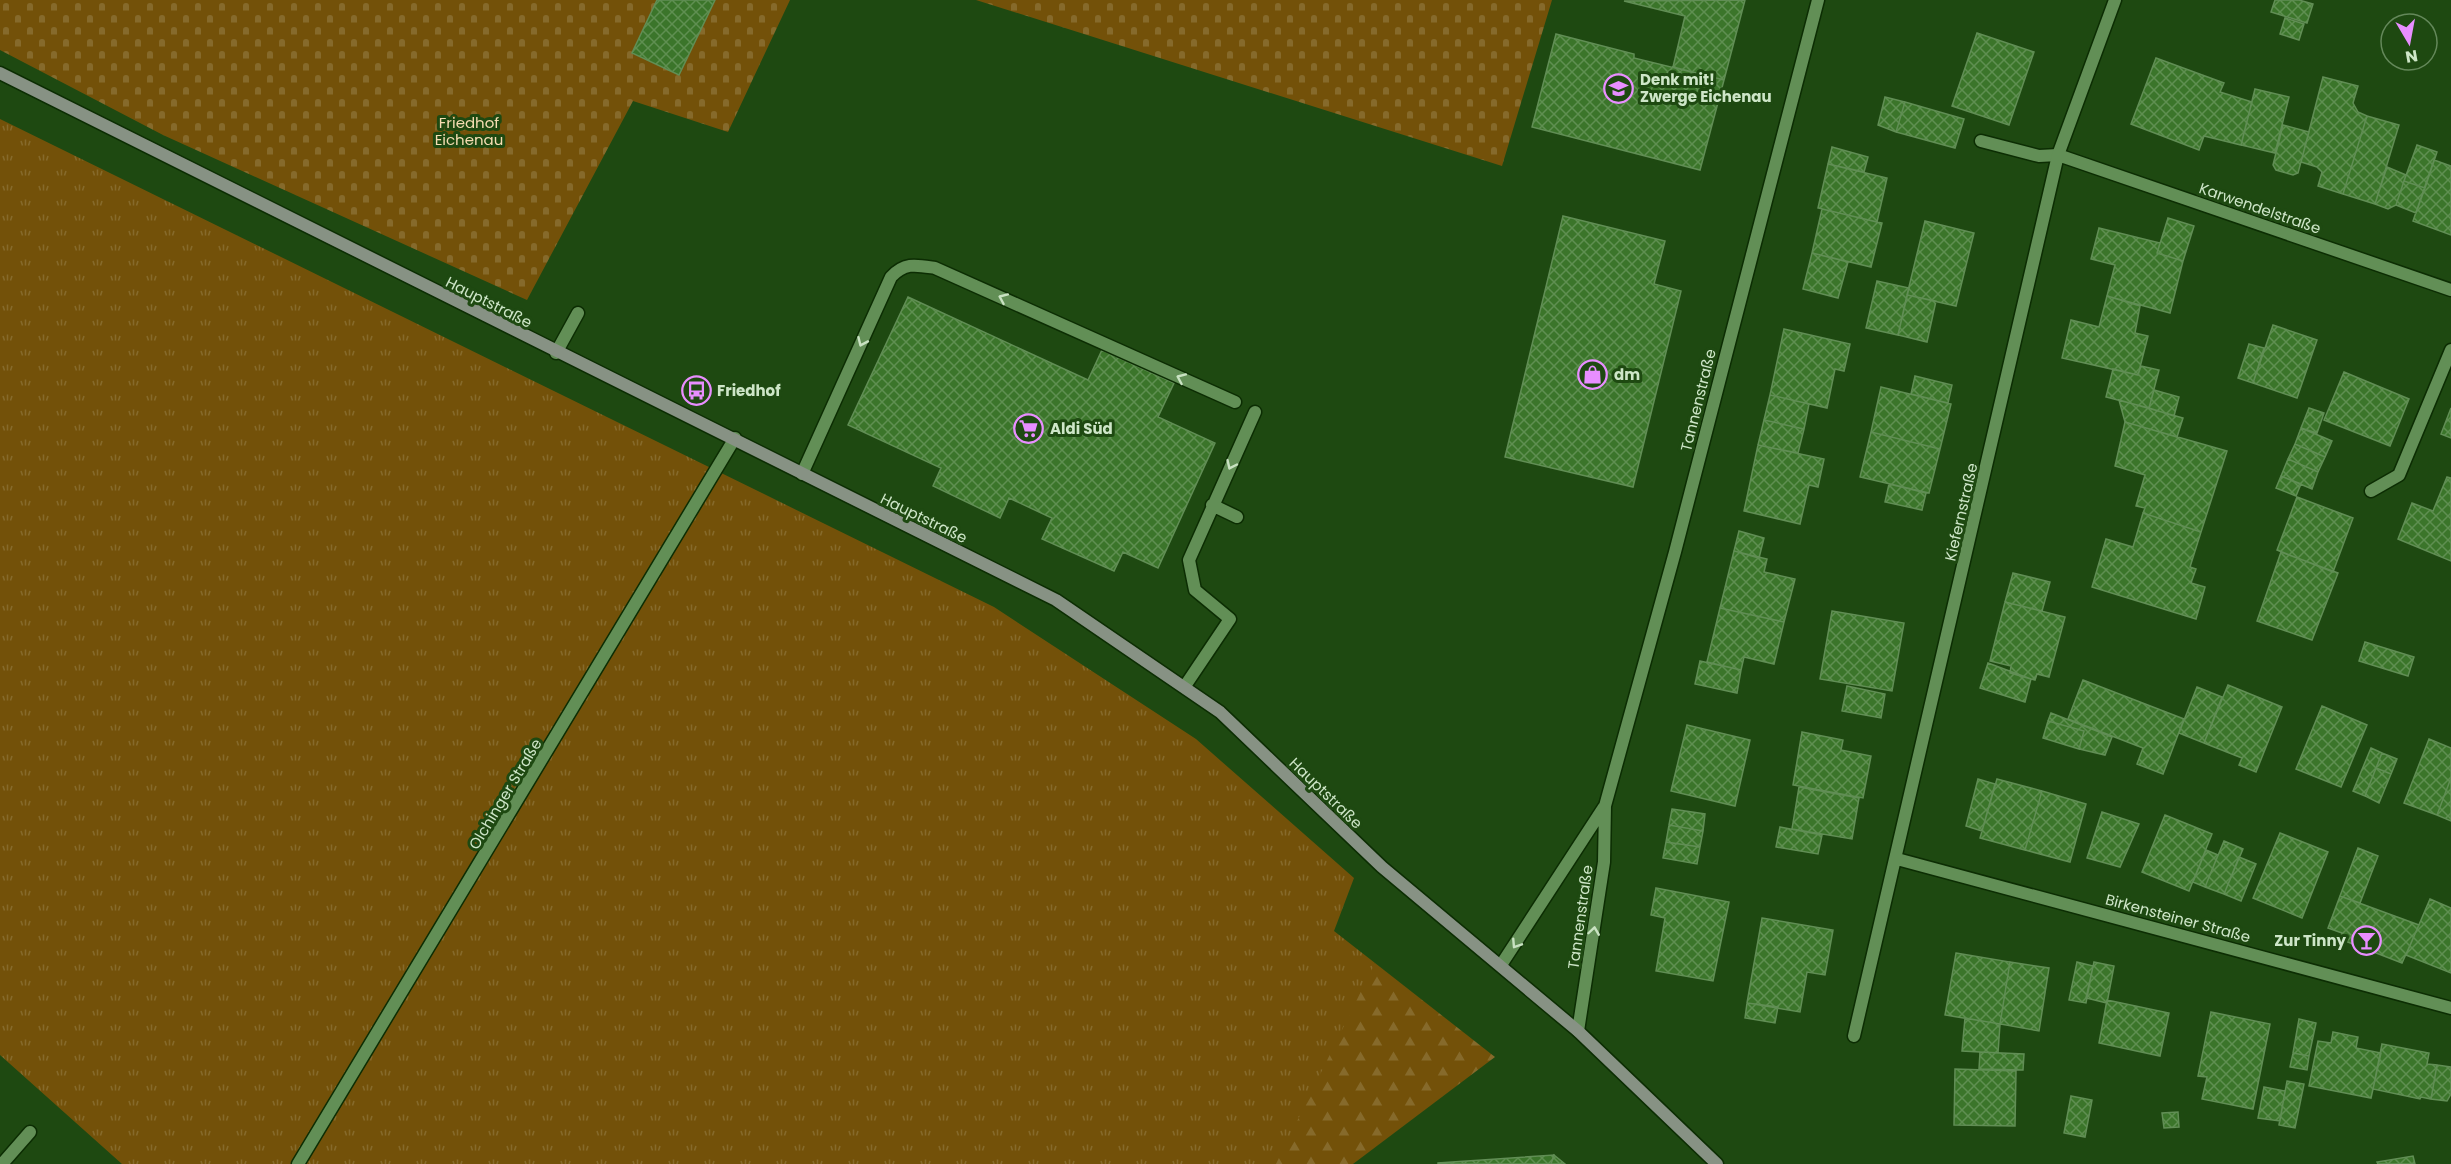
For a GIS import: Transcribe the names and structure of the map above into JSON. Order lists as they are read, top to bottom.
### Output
{
  "streets": {
    "main road": ["Hauptstraße"],
    "street": [
      "Karwendelstraße",
      "Tannenstraße",
      "Kiefernstraße",
      "Olchinger Straße",
      "Birkensteiner Straße"
    ]
  },
  "crossings": [
    ["Karwendelstraße", "Kiefernstraße"],
    ["Hauptstraße", "Tannenstraße"],
    ["Hauptstraße", "Olchinger Straße"],
    ["Kiefernstraße", "Birkensteiner Straße"]
  ],
  "parks": ["Friedhof Eichenau"],
  "places": {
    "school or university": ["Denk mit! Zwerge Eichenau"],
    "shop": ["dm"],
    "bus stop": ["Friedhof"],
    "supermarket": ["Aldi Süd"],
    "bar": ["Zur Tinny"]
  },
  "north": "bottom"
}
